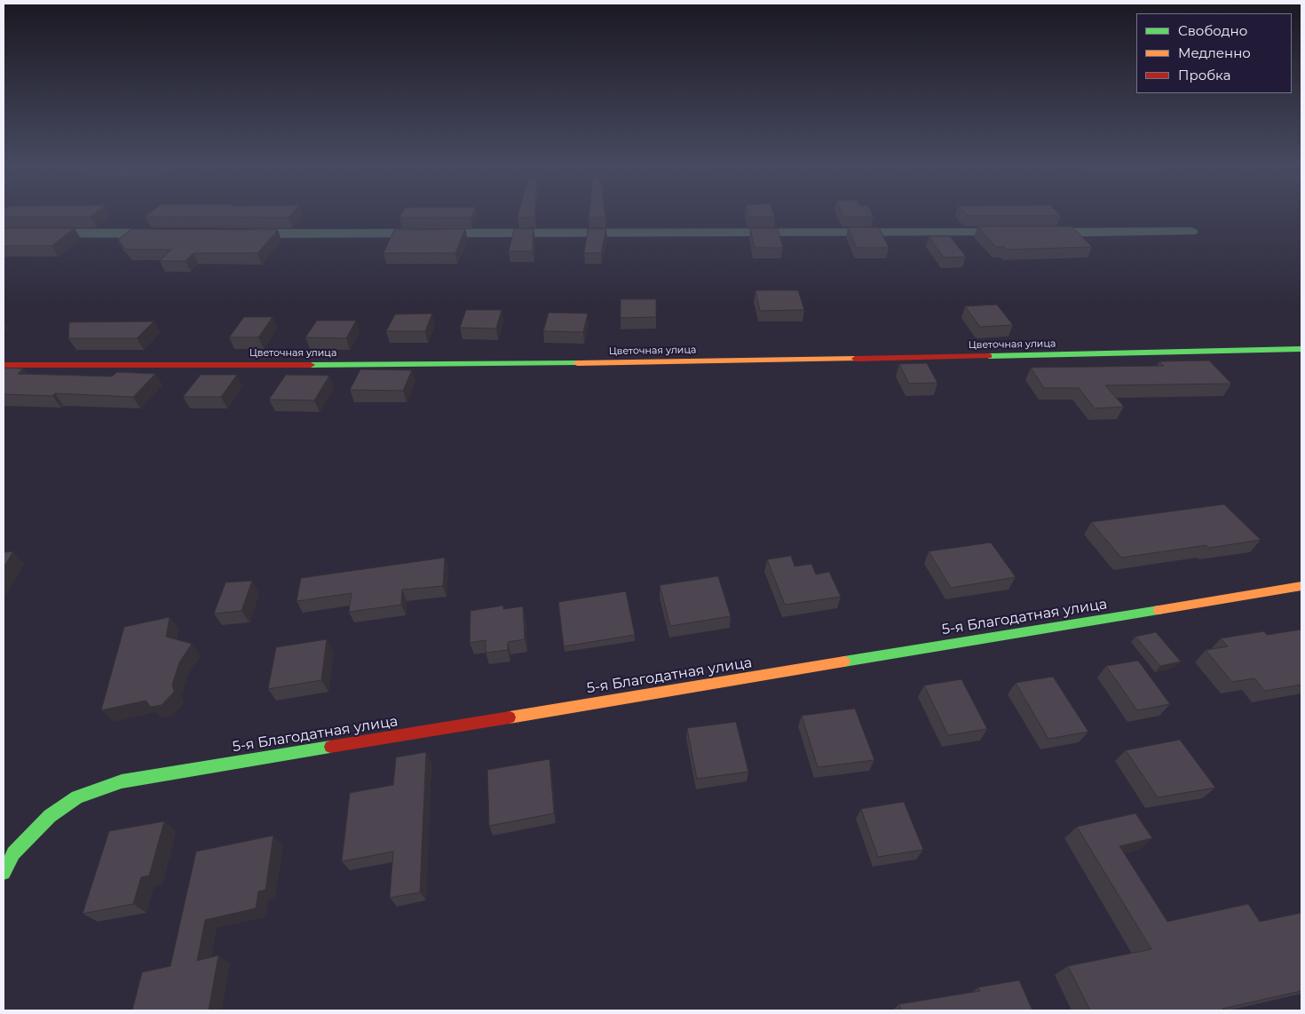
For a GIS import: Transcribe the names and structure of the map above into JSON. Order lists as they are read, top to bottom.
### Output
{
  "streets": {
    "street": ["Цветочная улица", "5-я Благодатная улица"]
  },
  "legend": ["Свободно", "Медленно", "Пробка"]
}
